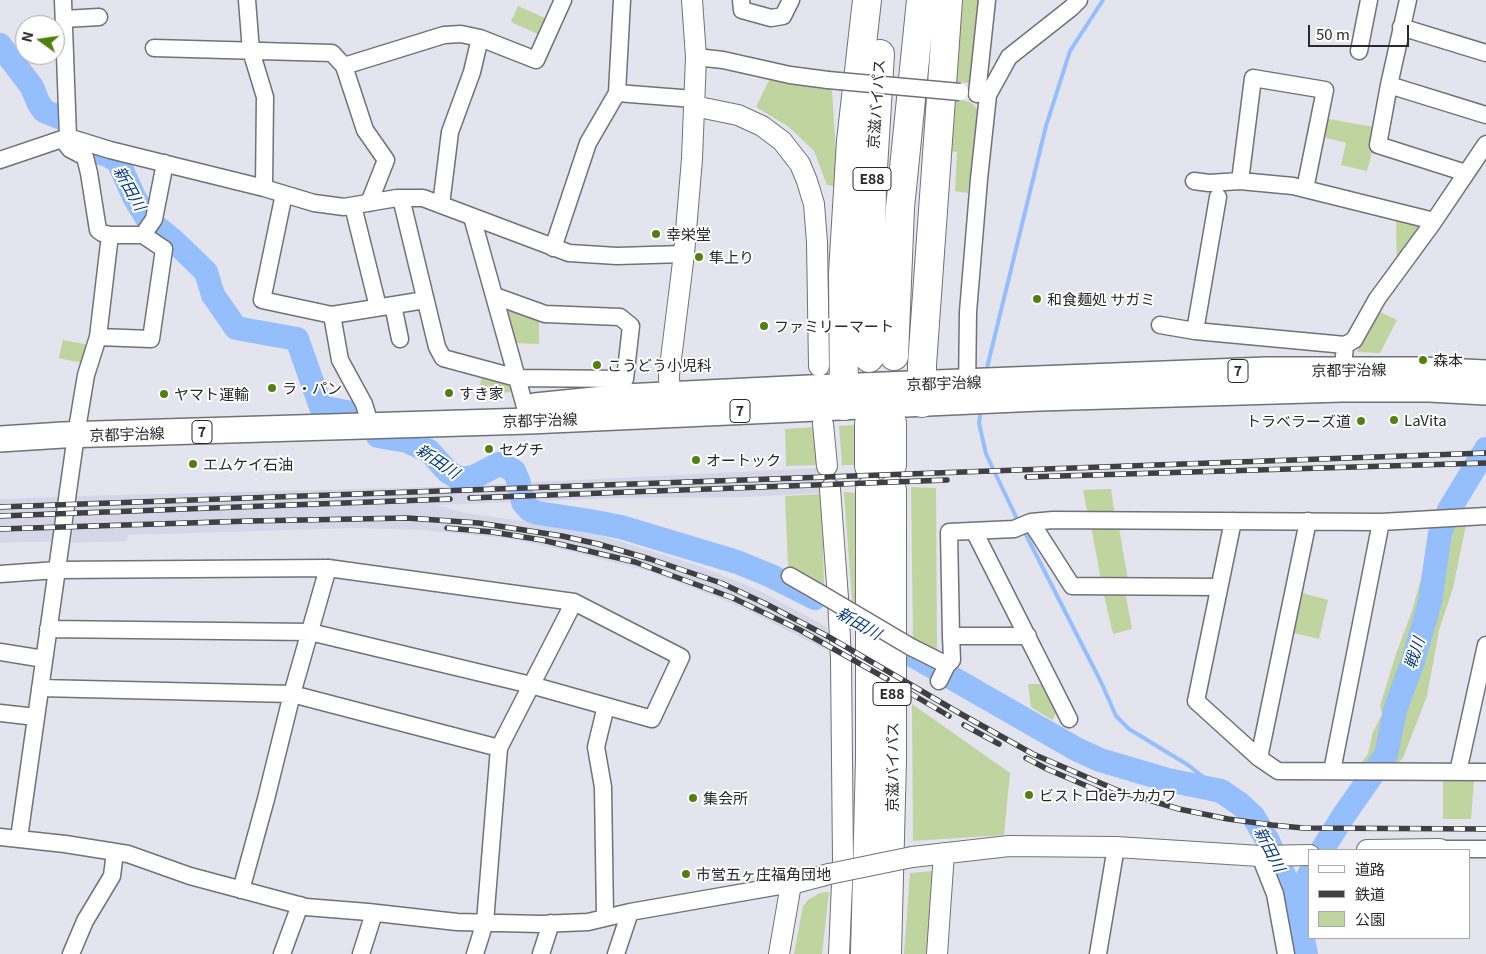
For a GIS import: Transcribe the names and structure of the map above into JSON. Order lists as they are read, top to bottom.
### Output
{
  "streets": {
    "highway": ["京滋バイパス", "E88"],
    "main road": ["京都宇治線", "7"]
  },
  "water": ["新田川", "戦川"],
  "places": [
    "幸栄堂",
    "隼上り",
    "和食麺処 サガミ",
    "ファミリーマート",
    "森本",
    "こうどう小児科",
    "ラ・パン",
    "すき家",
    "ヤマト運輸",
    "LaVita",
    "トラベラーズ道",
    "セグチ",
    "オートック",
    "エムケイ石油",
    "ビストロdeナカカワ",
    "集会所",
    "市営五ヶ庄福角団地"
  ],
  "legend": ["道路", "鉄道", "公園"],
  "scale_bar": "50 m",
  "north": "left"
}
